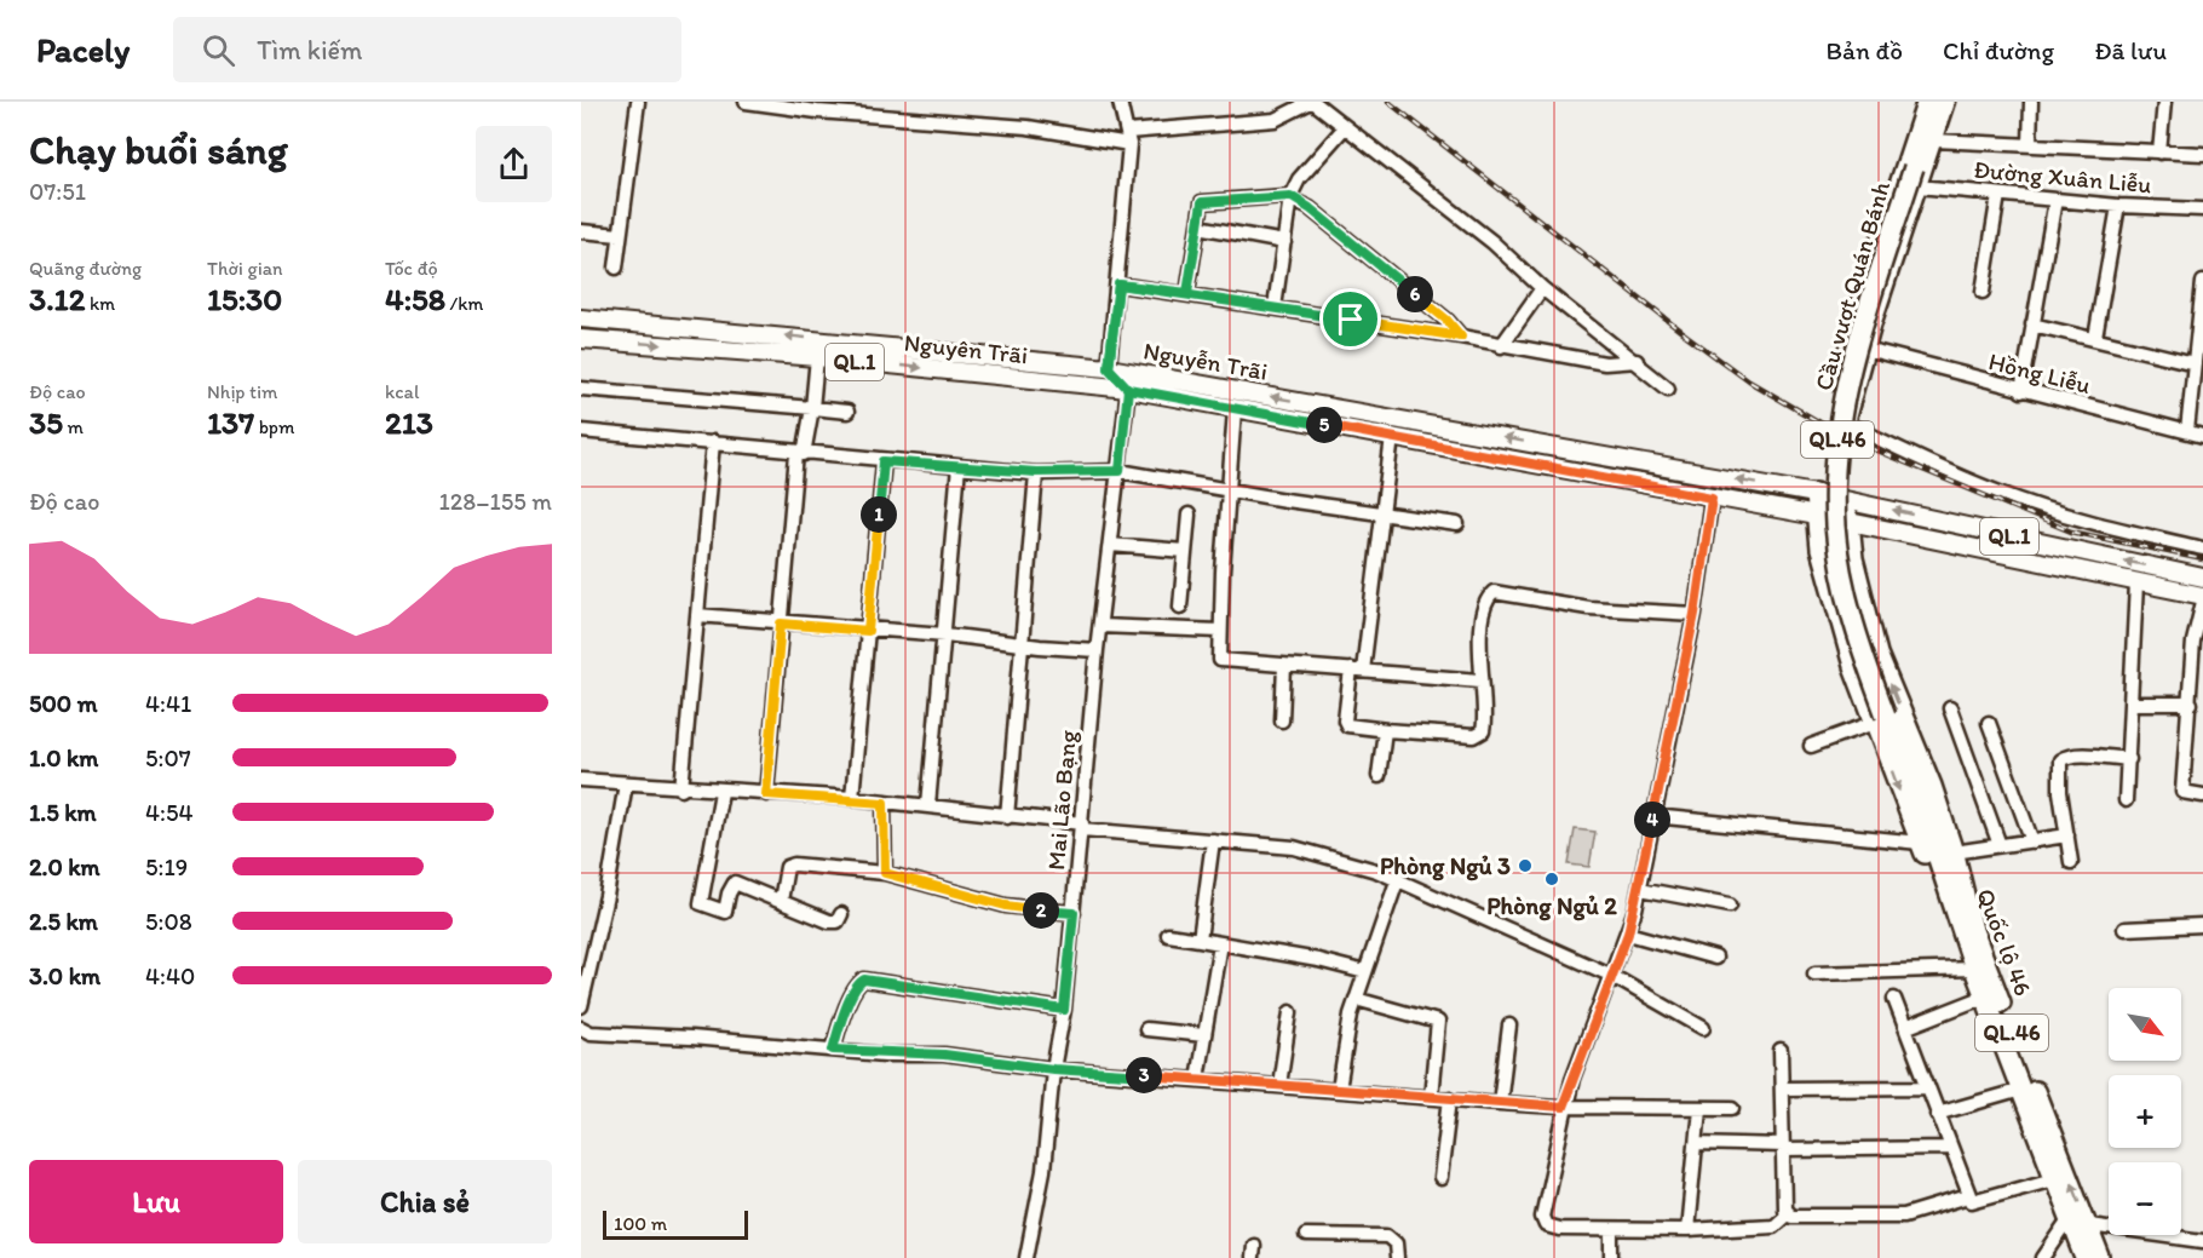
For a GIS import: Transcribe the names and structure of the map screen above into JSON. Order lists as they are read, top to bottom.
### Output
{
  "streets": {
    "highway": ["Cầu vượt Quán Bánh", "QL.46", "Quốc lộ 46"],
    "main road": ["Nguyên Trãi", "Nguyễn Trãi", "QL.1"],
    "street": ["Đường Xuân Liễu", "Hồng Liễu", "Mai Lão Bạng"]
  },
  "crossings": [
    ["Cầu vượt Quán Bánh", "Quốc lộ 46"],
    ["Nguyên Trãi", "Nguyễn Trãi"],
    ["Nguyên Trãi", "Mai Lão Bạng"],
    ["Nguyễn Trãi", "QL.1"],
    ["Nguyễn Trãi", "Mai Lão Bạng"]
  ],
  "one_way": ["Nguyên Trãi"],
  "places": ["Phòng Ngủ 3", "Phòng Ngủ 2"],
  "scale_bar": "100 m",
  "north": "bottom right",
  "page": {
    "header": "Pacely",
    "search": "Tìm kiếm",
    "nav": ["Bản đồ", "Chỉ đường", "Đã lưu"],
    "heading": ["Chạy buổi sáng", "07:51"],
    "stats": [
      ["Quãng đường", "3.12 km"],
      ["Thời gian", "15:30"],
      ["Tốc độ", "4:58 /km"],
      ["Độ cao", "35 m"],
      ["Nhịp tim", "137 bpm"],
      ["kcal", "213"]
    ],
    "pins": [
      "6",
      "5",
      "1",
      "4",
      "2",
      "3"
    ],
    "chart": ["Độ cao", "128–155 m"],
    "list": [
      {
        "name": "500 m",
        "note": "4:41"
      },
      {
        "name": "1.0 km",
        "note": "5:07"
      },
      {
        "name": "1.5 km",
        "note": "4:54"
      },
      {
        "name": "2.0 km",
        "note": "5:19"
      },
      {
        "name": "2.5 km",
        "note": "5:08"
      },
      {
        "name": "3.0 km",
        "note": "4:40"
      }
    ],
    "map_buttons": ["+", "−"],
    "buttons": ["Lưu", "Chia sẻ"],
    "scale": "100 m"
  }
}
